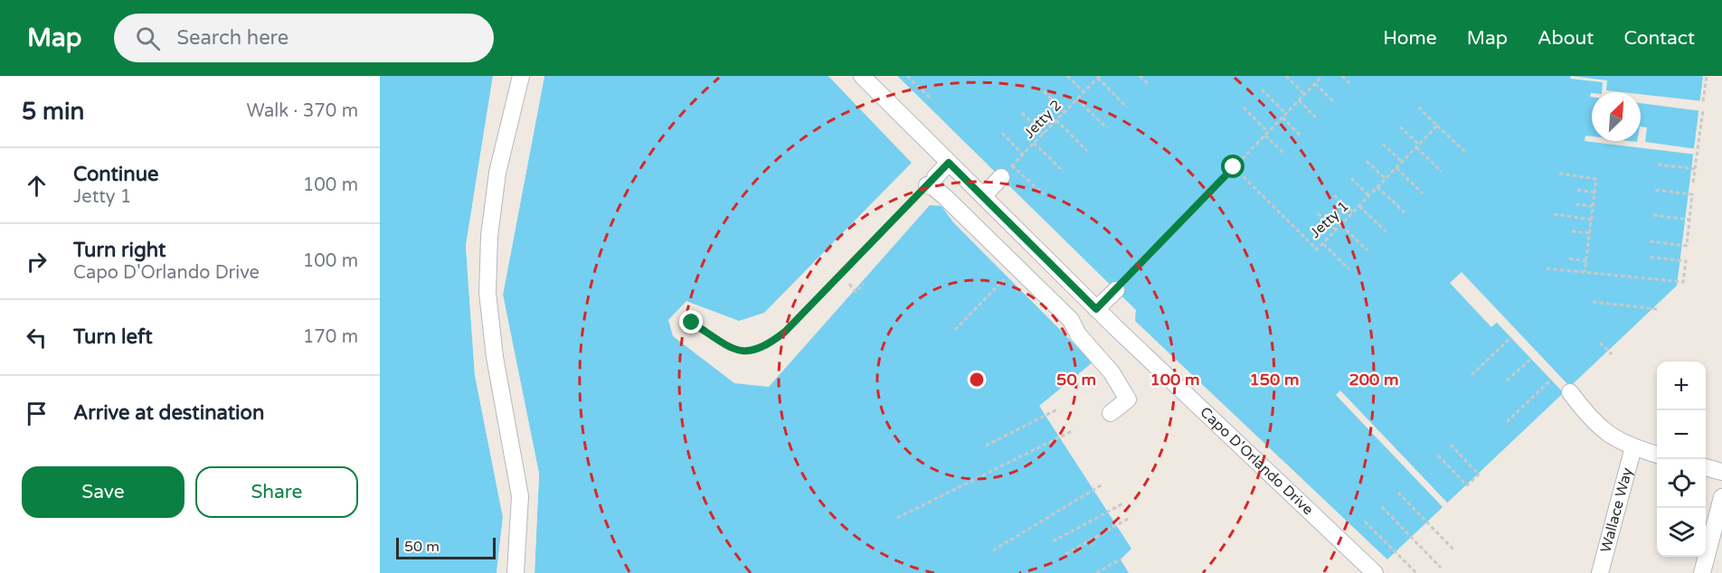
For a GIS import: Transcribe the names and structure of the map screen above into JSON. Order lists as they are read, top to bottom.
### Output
{
  "streets": {
    "street": ["Capo D'Orlando Drive", "Wallace Way"],
    "path": ["Jetty 2", "Jetty 1"]
  },
  "scale_bar": "50 m",
  "north": "top right",
  "page": {
    "header": "Map",
    "search": "Search here",
    "nav": [
      "Home",
      "Map",
      "About",
      "Contact"
    ],
    "heading": ["5 min", "Walk · 370 m"],
    "list": [
      ["Continue", "Jetty 1", "100 m"],
      ["Turn right", "Capo D'Orlando Drive", "100 m"],
      ["Turn left", "170 m"],
      "Arrive at destination"
    ],
    "map_buttons": ["+", "−"],
    "buttons": ["Save", "Share"],
    "scale": "50 m"
  },
  "rings": [
    "50 m",
    "100 m",
    "150 m",
    "200 m"
  ]
}
